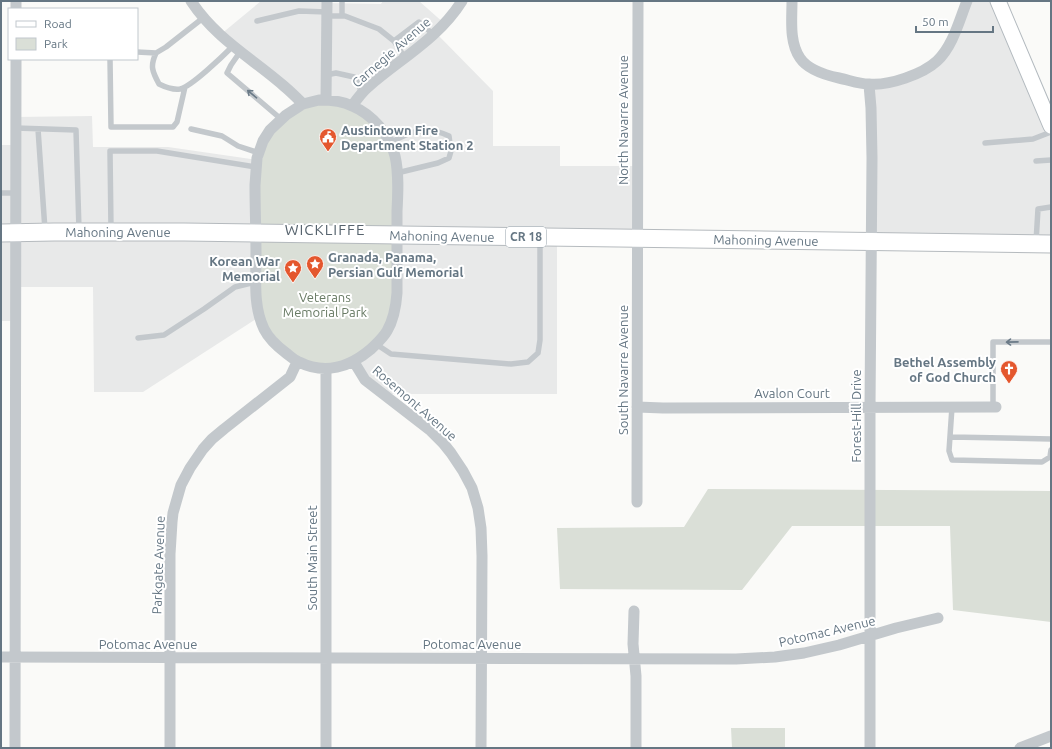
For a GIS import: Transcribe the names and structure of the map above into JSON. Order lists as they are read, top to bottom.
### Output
{
  "streets": {
    "main road": ["Mahoning Avenue", "CR 18"],
    "street": [
      "Carnegie Avenue",
      "North Navarre Avenue",
      "South Navarre Avenue",
      "Avalon Court",
      "Rosemont Avenue",
      "Forest-Hill Drive",
      "South Main Street",
      "Parkgate Avenue",
      "Potomac Avenue"
    ]
  },
  "crossings": [
    ["North Navarre Avenue", "Mahoning Avenue"],
    ["North Navarre Avenue", "South Navarre Avenue"],
    ["Mahoning Avenue", "South Navarre Avenue"],
    ["Mahoning Avenue", "Forest-Hill Drive"],
    ["South Navarre Avenue", "Avalon Court"],
    ["Avalon Court", "Forest-Hill Drive"],
    ["Rosemont Avenue", "Potomac Avenue"],
    ["Forest-Hill Drive", "Potomac Avenue"],
    ["South Main Street", "Potomac Avenue"],
    ["Parkgate Avenue", "Potomac Avenue"]
  ],
  "districts": ["WICKLIFFE"],
  "parks": ["Veterans Memorial Park"],
  "places": {
    "public building": ["Austintown Fire Department Station 2"],
    "place": ["Granada, Panama, Persian Gulf Memorial", "Korean War Memorial"],
    "church": ["Bethel Assembly of God Church"]
  },
  "legend": ["Road", "Park"],
  "scale_bar": "50 m"
}
